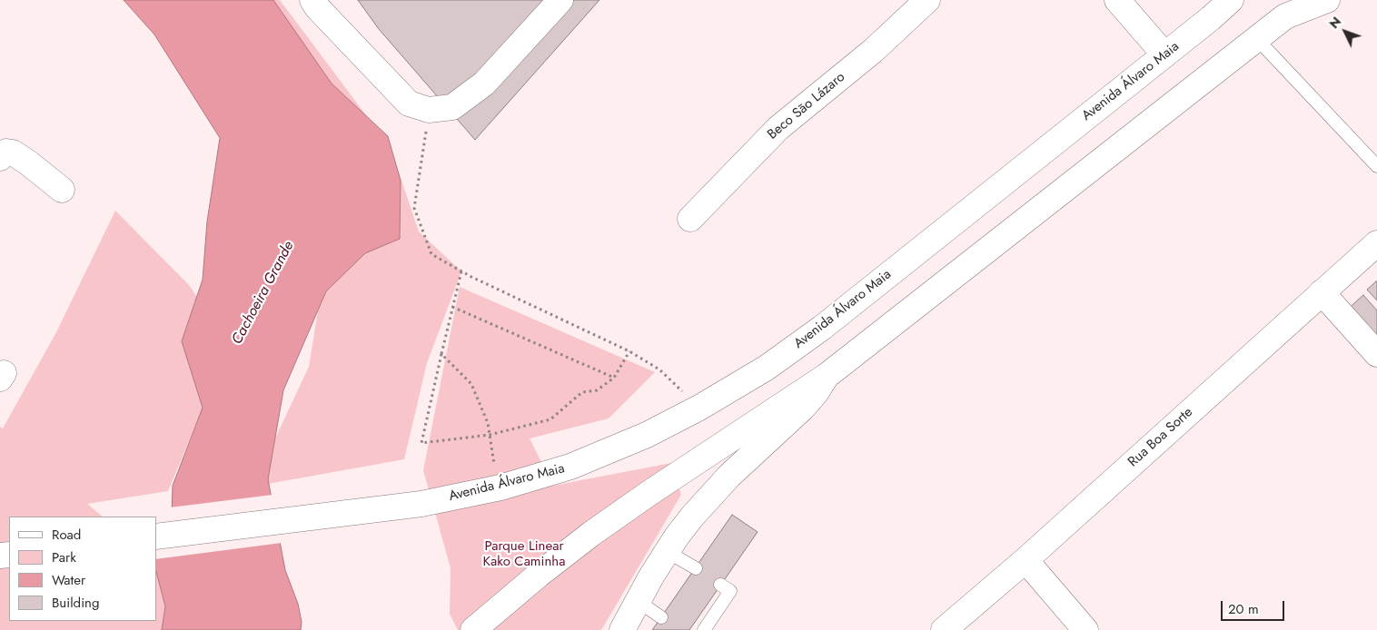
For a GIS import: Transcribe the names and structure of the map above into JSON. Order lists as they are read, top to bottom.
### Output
{
  "streets": {
    "main road": ["Avenida Álvaro Maia", "Beco São Lázaro", "Rua Boa Sorte"]
  },
  "water": ["Cachoeira Grande"],
  "parks": ["Parque Linear Kako Caminha"],
  "legend": [
    "Road",
    "Park",
    "Water",
    "Building"
  ],
  "scale_bar": "20 m",
  "north": "top left"
}
